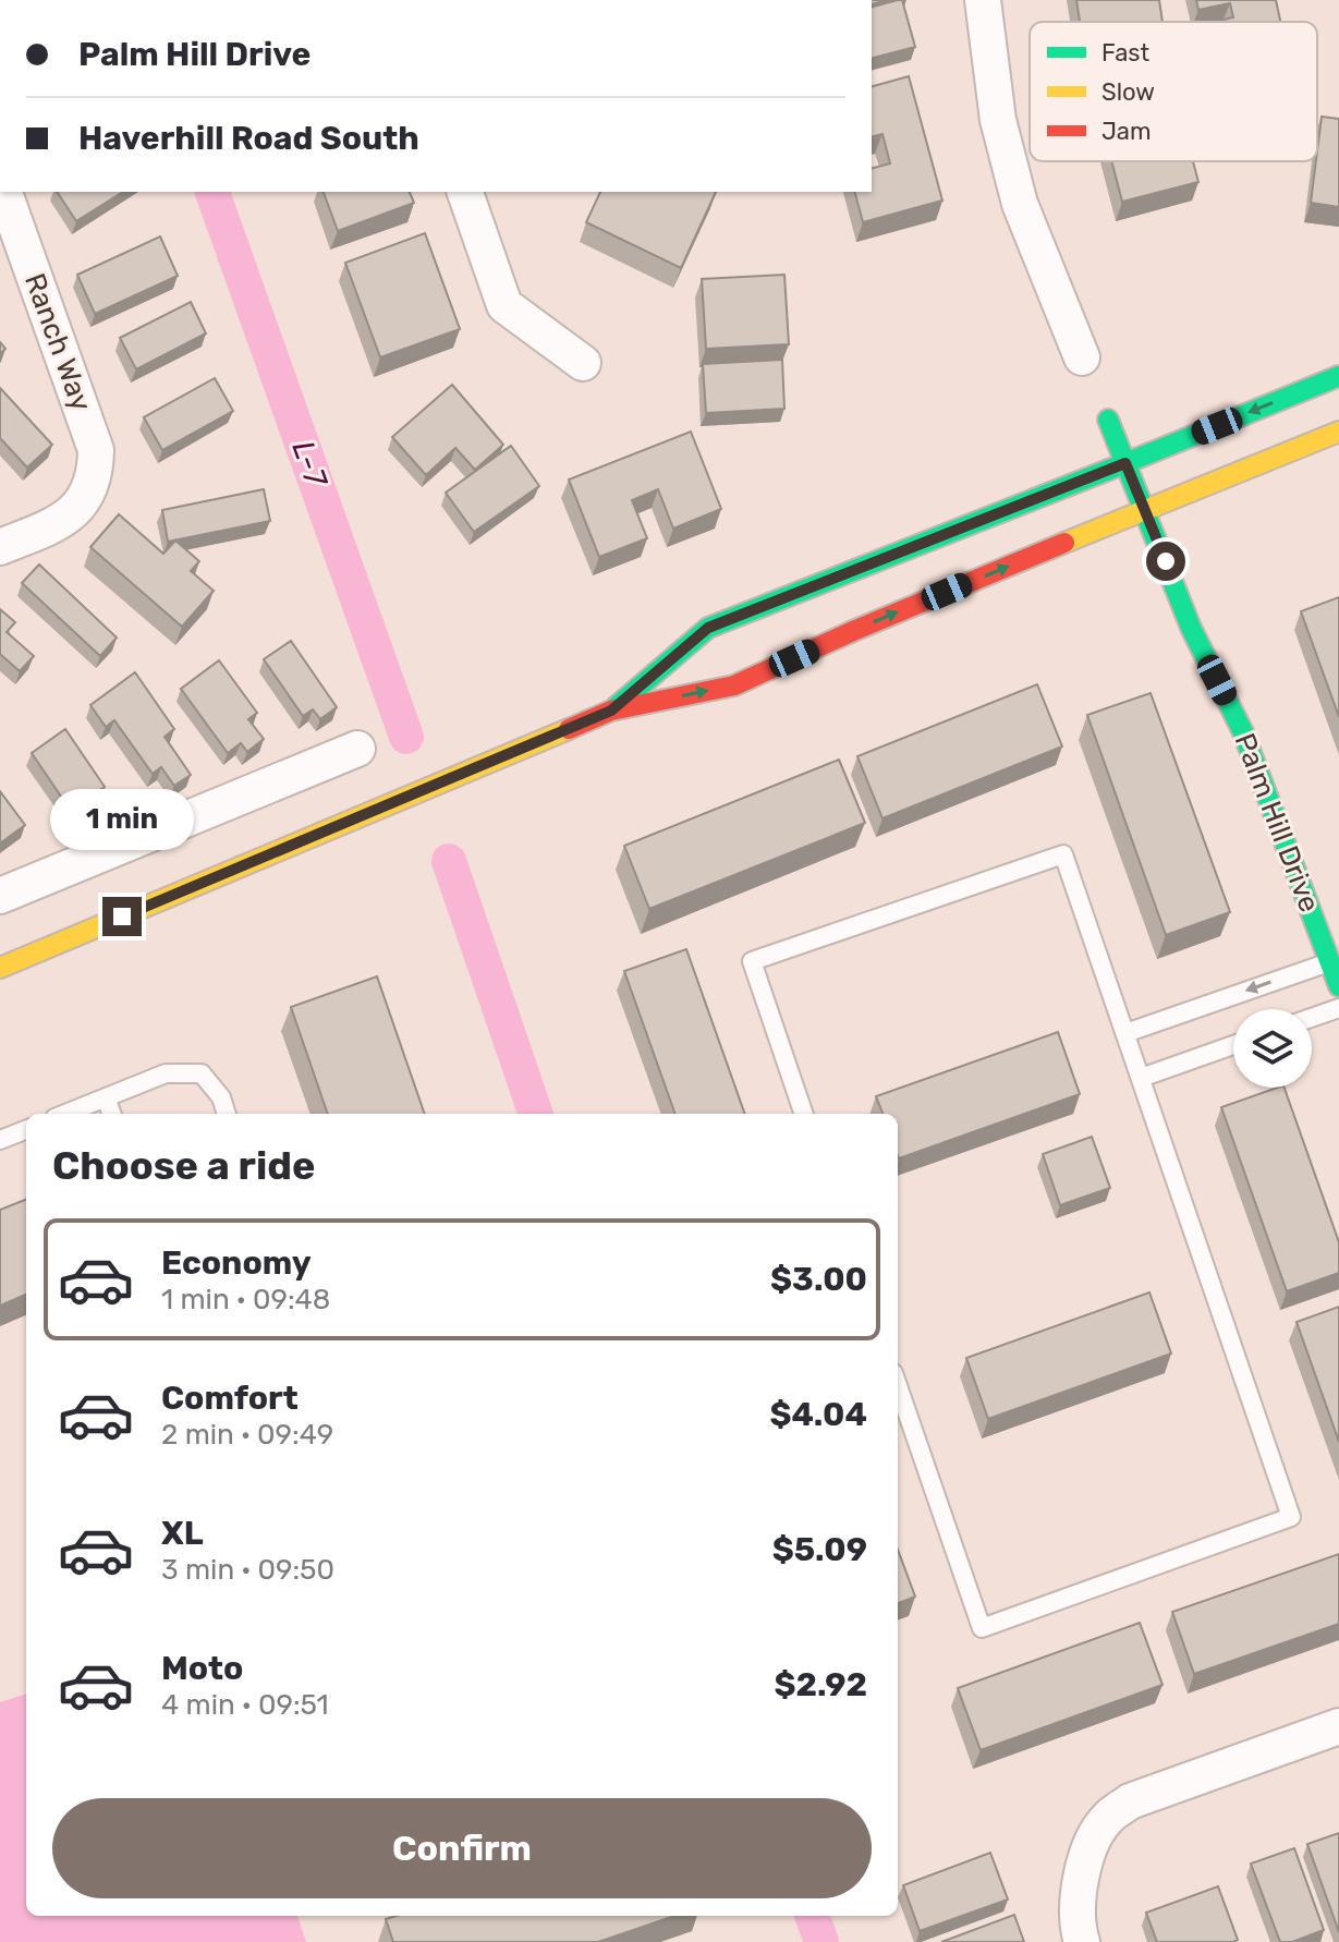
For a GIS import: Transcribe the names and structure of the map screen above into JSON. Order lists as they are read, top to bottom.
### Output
{
  "streets": {
    "street": ["Ranch Way", "Palm Hill Drive"]
  },
  "water": ["L-7"],
  "legend": ["Fast", "Slow", "Jam"],
  "page": {
    "banner": ["Palm Hill Drive", "Haverhill Road South"],
    "bubble": "1 min",
    "heading": "Choose a ride",
    "list": [
      {
        "name": "Economy",
        "note": "1 min · 09:48",
        "value": "$3.00"
      },
      {
        "name": "Comfort",
        "note": "2 min · 09:49",
        "value": "$4.04"
      },
      {
        "name": "XL",
        "note": "3 min · 09:50",
        "value": "$5.09"
      },
      {
        "name": "Moto",
        "note": "4 min · 09:51",
        "value": "$2.92"
      }
    ],
    "buttons": "Confirm"
  }
}
